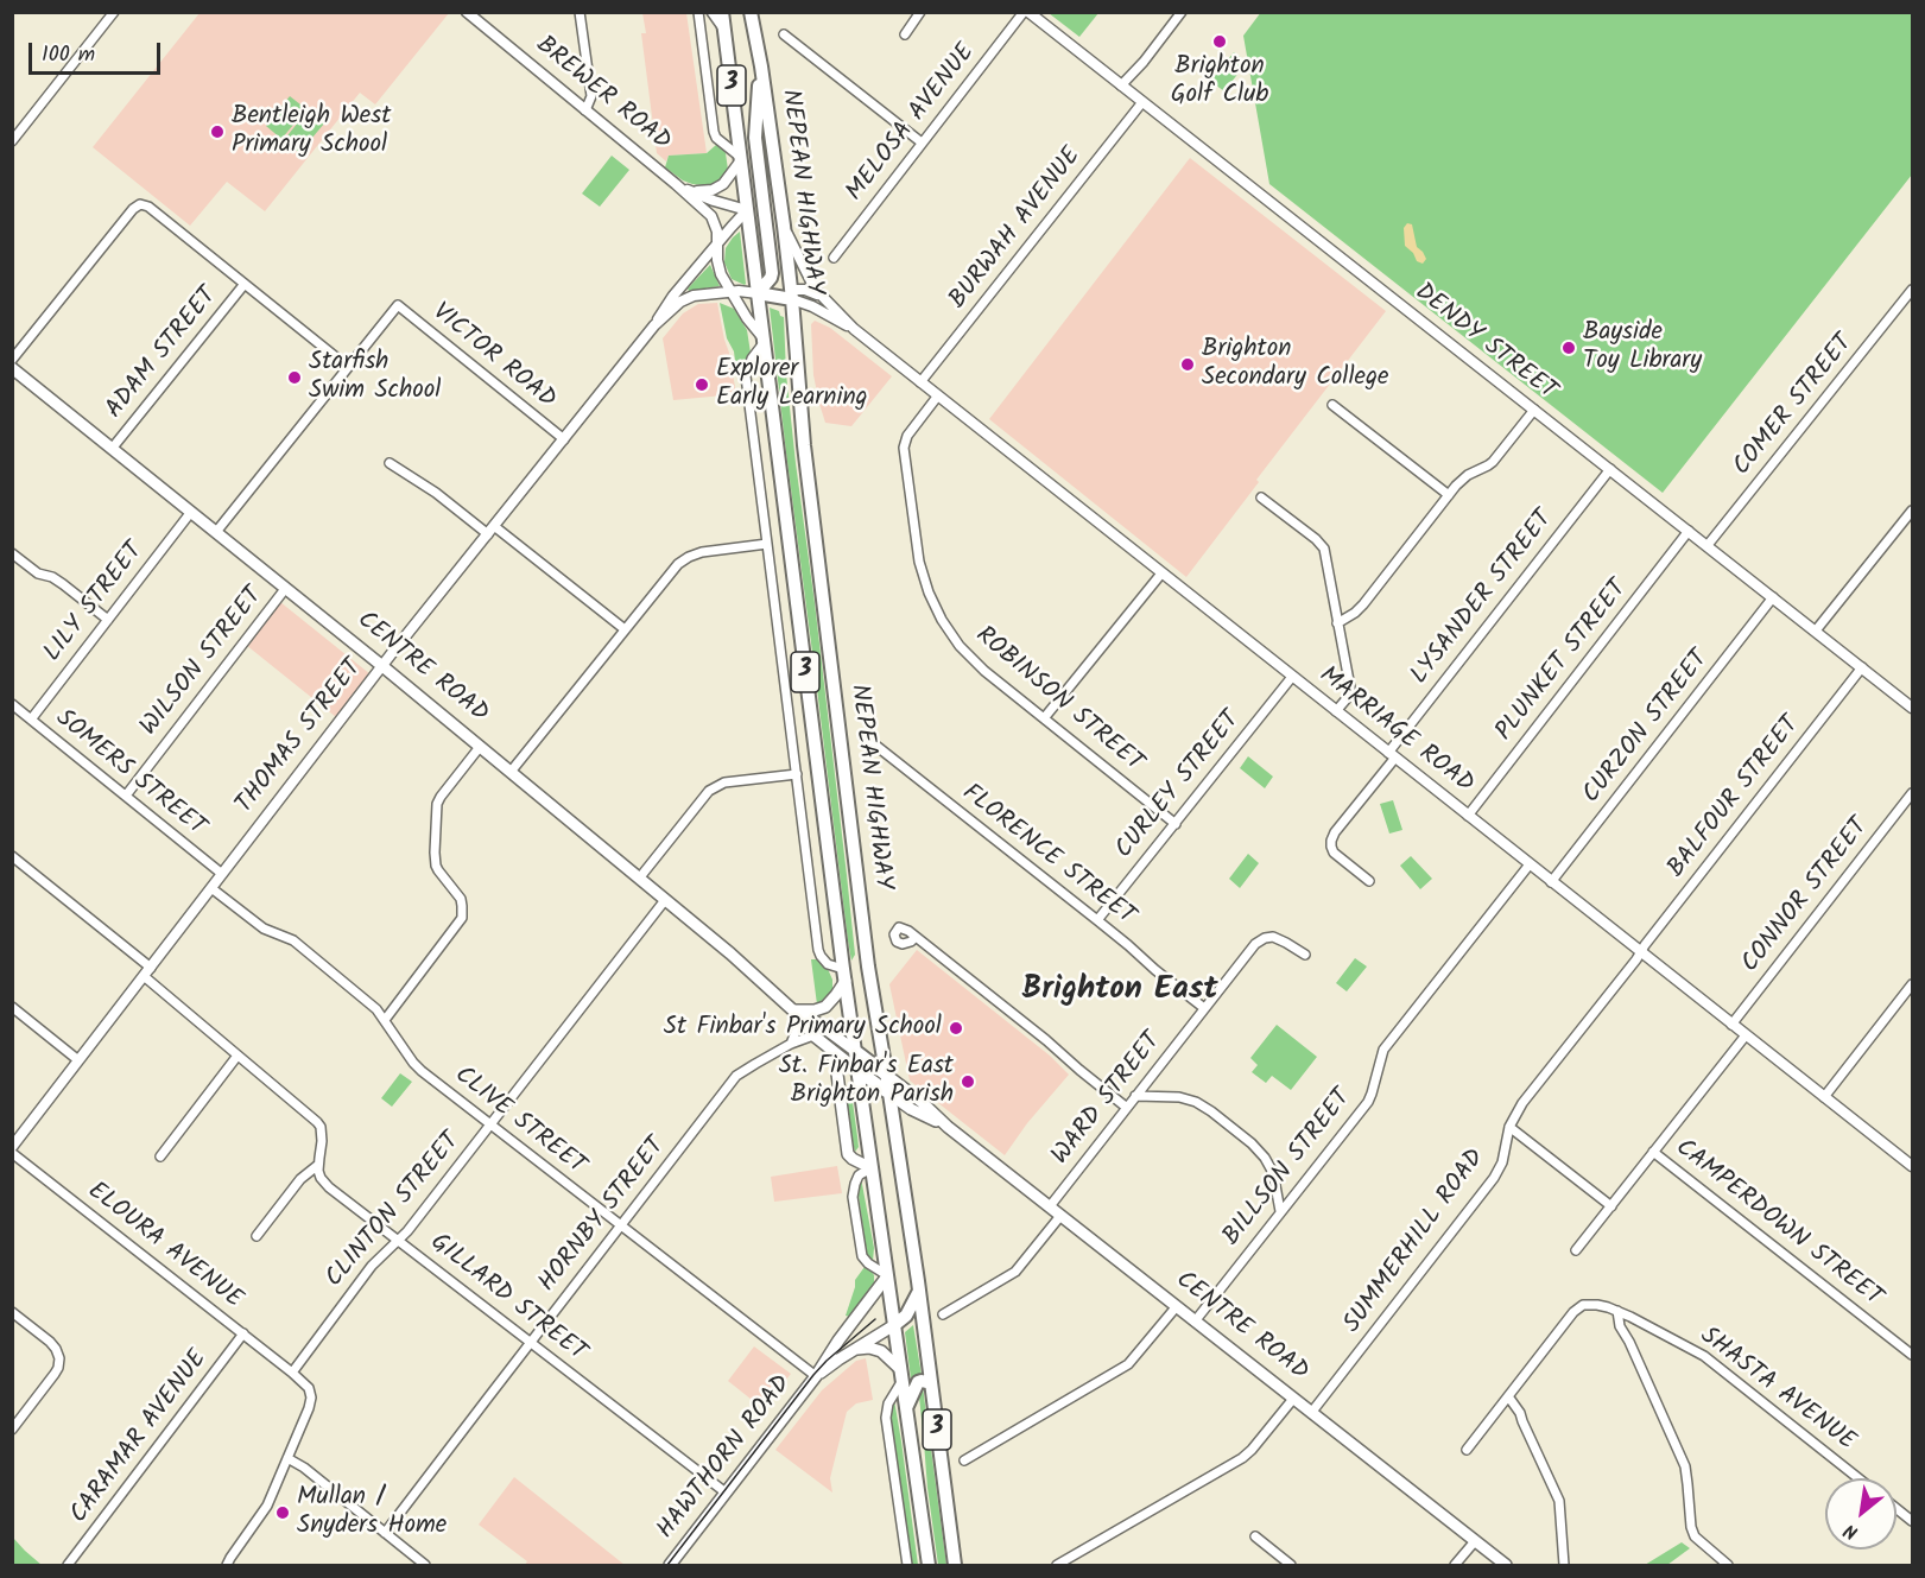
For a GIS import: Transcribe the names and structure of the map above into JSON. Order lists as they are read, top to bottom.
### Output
{
  "streets": {
    "highway": ["3", "NEPEAN HIGHWAY", "CENTRE ROAD"],
    "main road": ["HAWTHORN ROAD"],
    "street": [
      "BREWER ROAD",
      "MELOSA AVENUE",
      "BURWAH AVENUE",
      "DENDY STREET",
      "ADAM STREET",
      "VICTOR ROAD",
      "COMER STREET",
      "LYSANDER STREET",
      "LILY STREET",
      "PLUNKET STREET",
      "WILSON STREET",
      "ROBINSON STREET",
      "CURZON STREET",
      "MARRIAGE ROAD",
      "THOMAS STREET",
      "SOMERS STREET",
      "CURLEY STREET",
      "BALFOUR STREET",
      "FLORENCE STREET",
      "CONNOR STREET",
      "WARD STREET",
      "CLIVE STREET",
      "BILLSON STREET",
      "CLINTON STREET",
      "HORNBY STREET",
      "CAMPERDOWN STREET",
      "SUMMERHILL ROAD",
      "ELOURA AVENUE",
      "GILLARD STREET",
      "SHASTA AVENUE",
      "CARAMAR AVENUE"
    ]
  },
  "crossings": [
    ["BREWER ROAD", "NEPEAN HIGHWAY"],
    ["BREWER ROAD", "THOMAS STREET"],
    ["MELOSA AVENUE", "DENDY STREET"],
    ["NEPEAN HIGHWAY", "CENTRE ROAD"],
    ["NEPEAN HIGHWAY", "MARRIAGE ROAD"],
    ["NEPEAN HIGHWAY", "THOMAS STREET"],
    ["NEPEAN HIGHWAY", "HAWTHORN ROAD"],
    ["BURWAH AVENUE", "DENDY STREET"],
    ["BURWAH AVENUE", "MARRIAGE ROAD"],
    ["DENDY STREET", "COMER STREET"],
    ["DENDY STREET", "LYSANDER STREET"],
    ["DENDY STREET", "PLUNKET STREET"],
    ["DENDY STREET", "CURZON STREET"],
    ["DENDY STREET", "BALFOUR STREET"],
    ["ADAM STREET", "CENTRE ROAD"],
    ["VICTOR ROAD", "THOMAS STREET"],
    ["LYSANDER STREET", "MARRIAGE ROAD"],
    ["LILY STREET", "CENTRE ROAD"],
    ["LILY STREET", "SOMERS STREET"],
    ["PLUNKET STREET", "MARRIAGE ROAD"],
    ["WILSON STREET", "CENTRE ROAD"],
    ["WILSON STREET", "SOMERS STREET"],
    ["CENTRE ROAD", "THOMAS STREET"],
    ["CENTRE ROAD", "WARD STREET"],
    ["CENTRE ROAD", "BILLSON STREET"],
    ["CENTRE ROAD", "CLINTON STREET"],
    ["CENTRE ROAD", "HORNBY STREET"],
    ["CENTRE ROAD", "SUMMERHILL ROAD"],
    ["ROBINSON STREET", "MARRIAGE ROAD"],
    ["ROBINSON STREET", "CURLEY STREET"],
    ["CURZON STREET", "MARRIAGE ROAD"],
    ["MARRIAGE ROAD", "CURLEY STREET"],
    ["MARRIAGE ROAD", "BALFOUR STREET"],
    ["MARRIAGE ROAD", "CONNOR STREET"],
    ["MARRIAGE ROAD", "BILLSON STREET"],
    ["MARRIAGE ROAD", "SUMMERHILL ROAD"],
    ["THOMAS STREET", "SOMERS STREET"],
    ["THOMAS STREET", "CLIVE STREET"],
    ["CURLEY STREET", "FLORENCE STREET"],
    ["BALFOUR STREET", "SUMMERHILL ROAD"],
    ["FLORENCE STREET", "WARD STREET"],
    ["CLIVE STREET", "CLINTON STREET"],
    ["CLIVE STREET", "HORNBY STREET"],
    ["CLIVE STREET", "HAWTHORN ROAD"],
    ["CLINTON STREET", "ELOURA AVENUE"],
    ["CLINTON STREET", "GILLARD STREET"],
    ["HORNBY STREET", "GILLARD STREET"],
    ["ELOURA AVENUE", "CARAMAR AVENUE"],
    ["GILLARD STREET", "HAWTHORN ROAD"]
  ],
  "districts": ["Brighton East"],
  "places": [
    "Brighton Golf Club",
    "Bentleigh West Primary School",
    "Bayside Toy Library",
    "Brighton Secondary College",
    "Starfish Swim School",
    "Explorer Early Learning",
    "St Finbar's Primary School",
    "St. Finbar's East Brighton Parish",
    "Mullan / Snyders Home"
  ],
  "scale_bar": "100 m",
  "north": "bottom left"
}
